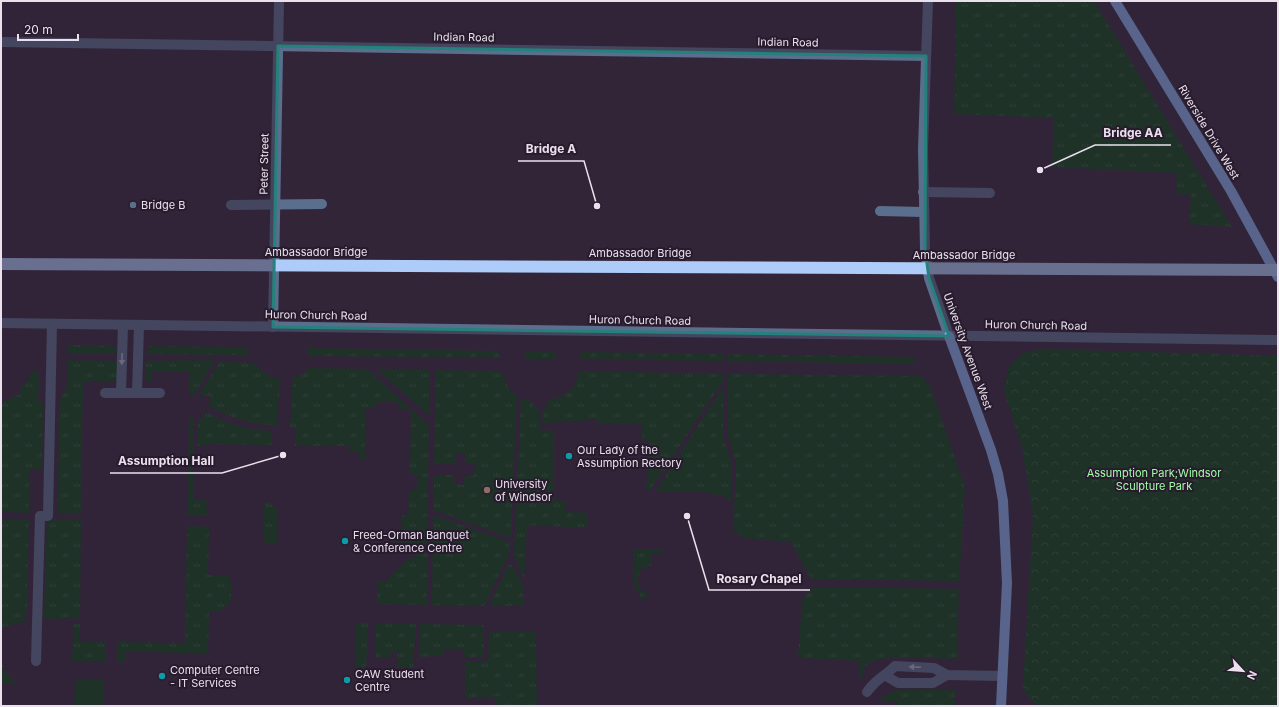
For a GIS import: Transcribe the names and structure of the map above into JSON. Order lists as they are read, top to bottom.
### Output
{
  "streets": {
    "highway": ["Ambassador Bridge"],
    "main road": ["Riverside Drive West", "University Avenue West"],
    "street": ["Indian Road", "Peter Street", "Huron Church Road"]
  },
  "crossings": [
    ["Indian Road", "Peter Street"],
    ["Indian Road", "University Avenue West"],
    ["Peter Street", "Huron Church Road"],
    ["Huron Church Road", "University Avenue West"]
  ],
  "parks": ["Assumption Park;Windsor Sculpture Park"],
  "places": [
    "Bridge AA",
    "Bridge B",
    "Bridge A",
    "Assumption Hall",
    "Our Lady of the Assumption Rectory",
    "University of Windsor",
    "Rosary Chapel",
    "Freed-Orman Banquet & Conference Centre",
    "Computer Centre - IT Services",
    "CAW Student Centre"
  ],
  "scale_bar": "20 m",
  "north": "bottom right"
}
